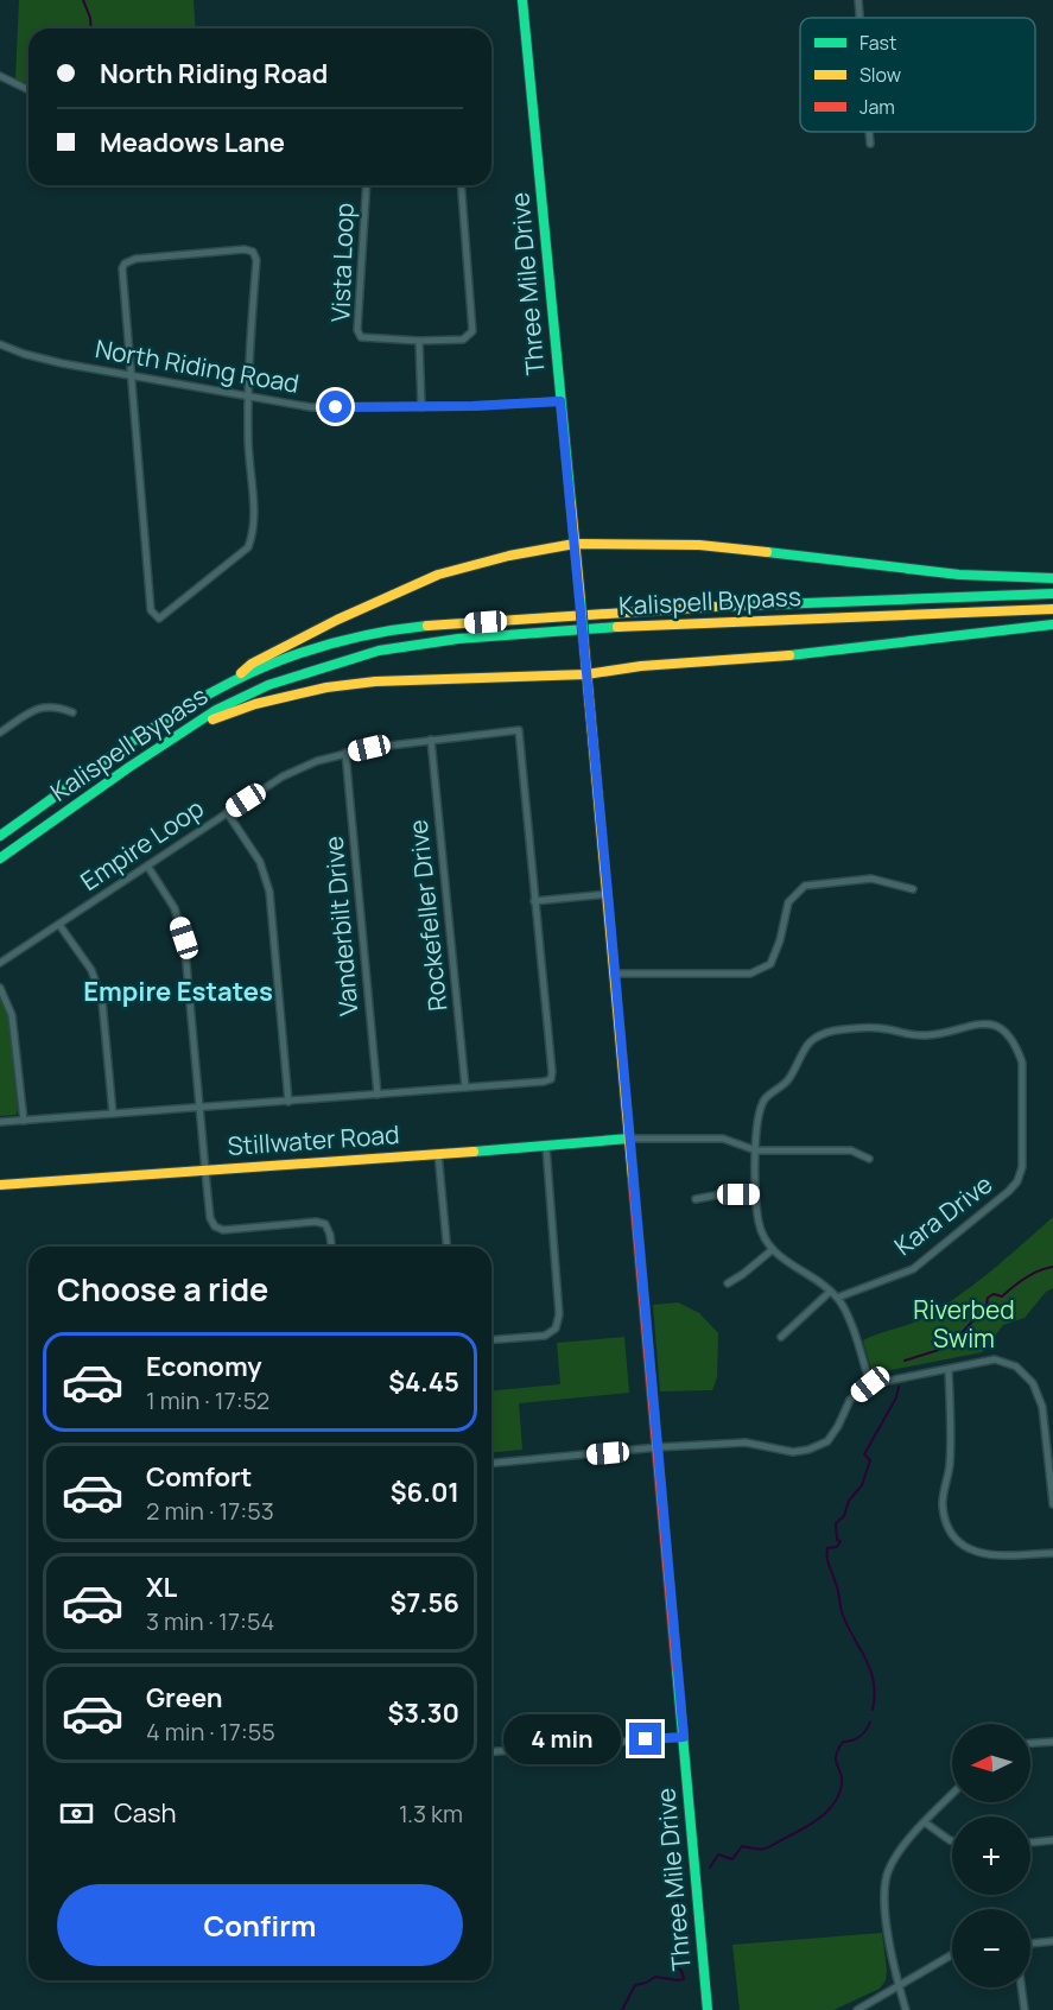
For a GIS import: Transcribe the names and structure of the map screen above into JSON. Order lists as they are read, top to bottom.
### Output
{
  "streets": {
    "main road": ["Three Mile Drive", "Kalispell Bypass", "Stillwater Road"],
    "street": [
      "Vista Loop",
      "North Riding Road",
      "Empire Loop",
      "Rockefeller Drive",
      "Vanderbilt Drive",
      "Kara Drive"
    ]
  },
  "crossings": [
    ["Three Mile Drive", "North Riding Road"],
    ["Three Mile Drive", "Stillwater Road"],
    ["Empire Loop", "Rockefeller Drive"],
    ["Empire Loop", "Vanderbilt Drive"]
  ],
  "districts": ["Empire Estates"],
  "parks": ["Riverbed Swim"],
  "legend": ["Fast", "Slow", "Jam"],
  "north": "left",
  "page": {
    "banner": ["North Riding Road", "Meadows Lane"],
    "heading": "Choose a ride",
    "list": [
      {
        "name": "Economy",
        "note": "1 min · 17:52",
        "value": "$4.45"
      },
      {
        "name": "Comfort",
        "note": "2 min · 17:53",
        "value": "$6.01"
      },
      {
        "name": "XL",
        "note": "3 min · 17:54",
        "value": "$7.56"
      },
      {
        "name": "Green",
        "note": "4 min · 17:55",
        "value": "$3.30"
      }
    ],
    "bubble": "4 min",
    "map_buttons": ["+", "−"],
    "pay": ["Cash", "1.3 km"],
    "buttons": "Confirm"
  }
}
